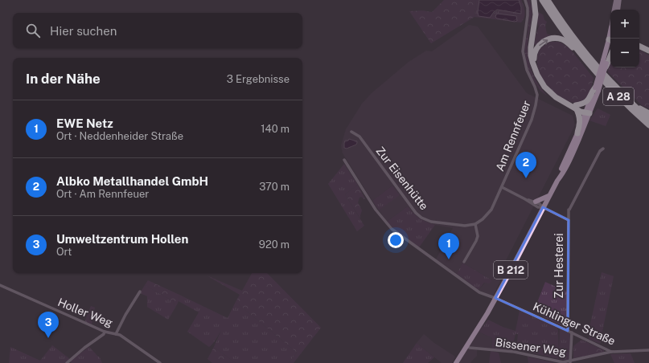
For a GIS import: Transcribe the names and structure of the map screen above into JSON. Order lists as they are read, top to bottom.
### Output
{
  "streets": {
    "highway": ["A 28"],
    "main road": ["B 212"],
    "street": [
      "Am Rennfeuer",
      "Zur Eisenhütte",
      "Zur Hesterei",
      "Holler Weg",
      "Kühlinger Straße",
      "Bissener Weg"
    ]
  },
  "crossings": [
    ["Am Rennfeuer", "Zur Hesterei"],
    ["Am Rennfeuer", "B 212"],
    ["Zur Hesterei", "B 212"],
    ["Zur Hesterei", "Kühlinger Straße"],
    ["B 212", "Kühlinger Straße"],
    ["B 212", "Bissener Weg"],
    ["Kühlinger Straße", "Bissener Weg"]
  ],
  "page": {
    "map_buttons": ["+", "−"],
    "search": "Hier suchen",
    "heading": ["In der Nähe", "3 Ergebnisse"],
    "list": [
      {
        "mark": "1",
        "name": "EWE Netz",
        "note": "Ort · Neddenheider Straße",
        "value": "140 m"
      },
      {
        "mark": "2",
        "name": "Albko Metallhandel GmbH",
        "note": "Ort · Am Rennfeuer",
        "value": "370 m"
      },
      {
        "mark": "3",
        "name": "Umweltzentrum Hollen",
        "note": "Ort",
        "value": "920 m"
      }
    ],
    "pins": ["2", "1", "3"]
  }
}
